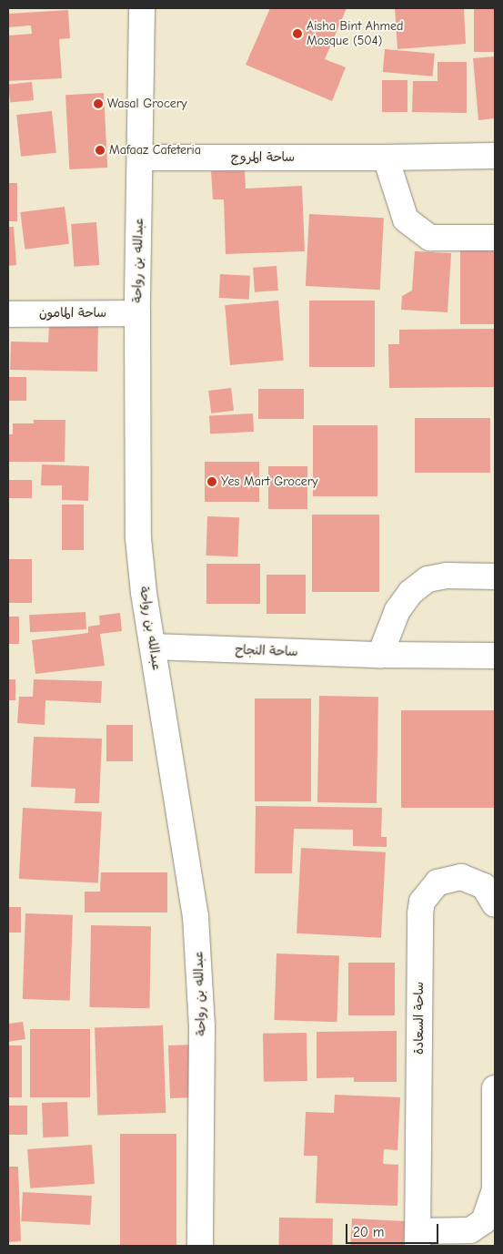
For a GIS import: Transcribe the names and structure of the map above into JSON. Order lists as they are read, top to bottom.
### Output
{
  "streets": {
    "street": [
      "ساحة المروج",
      "عبدالله بن رواحة",
      "ساحة المامون",
      "ساحة النجاح",
      "ساحة السعادة"
    ]
  },
  "crossings": [
    ["ساحة المروج", "عبدالله بن رواحة"],
    ["عبدالله بن رواحة", "ساحة المامون"],
    ["عبدالله بن رواحة", "ساحة النجاح"]
  ],
  "places": [
    "Aisha Bint Ahmed Mosque (504)",
    "Wasal Grocery",
    "Mafaaz Cafeteria",
    "Yes Mart Grocery"
  ],
  "scale_bar": "20 m"
}
